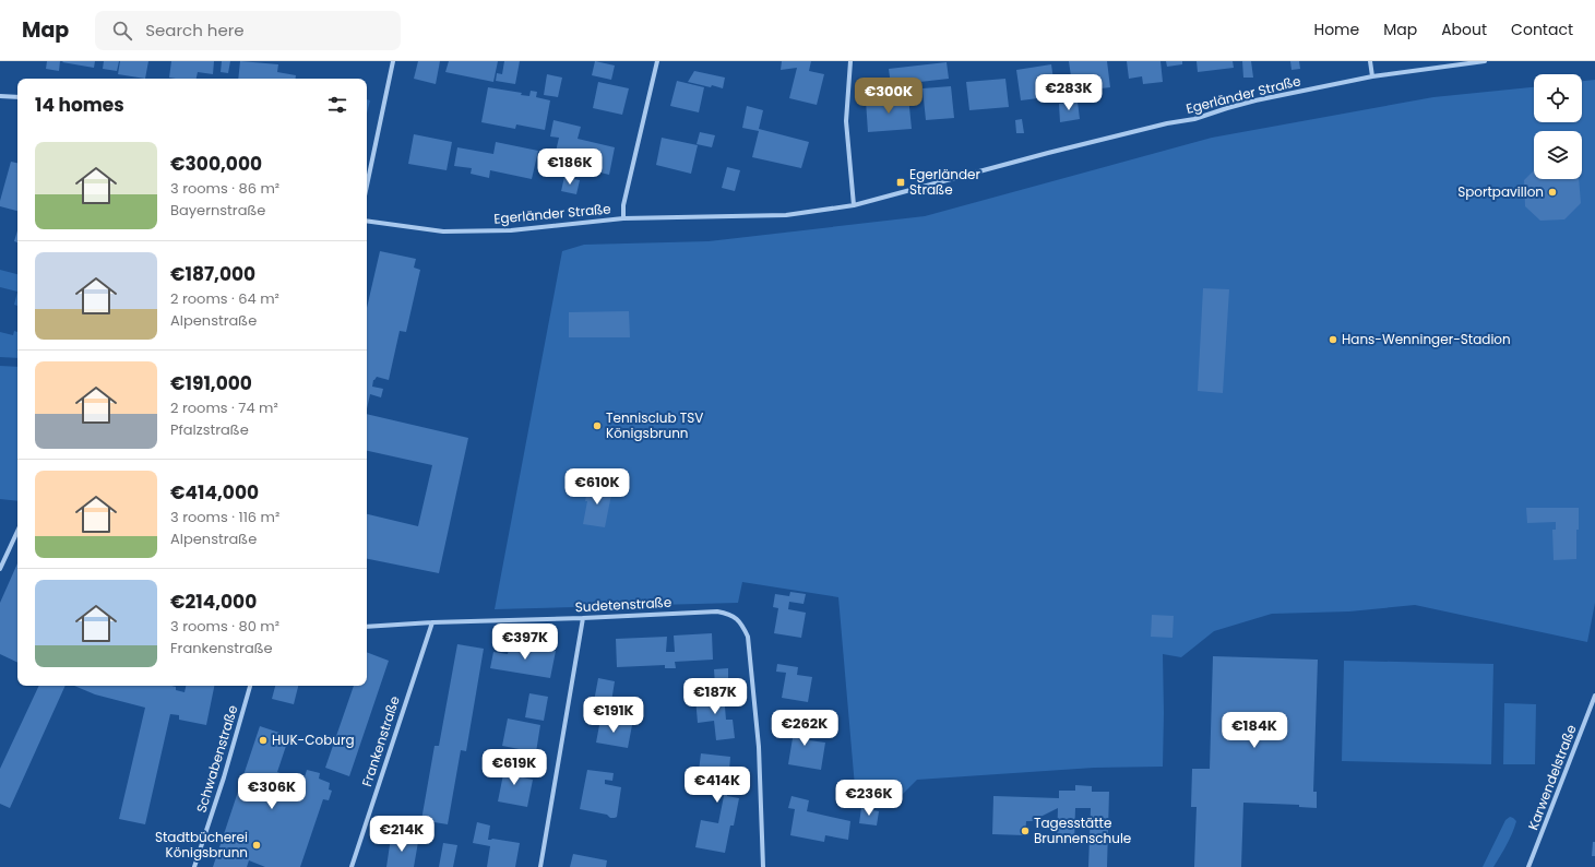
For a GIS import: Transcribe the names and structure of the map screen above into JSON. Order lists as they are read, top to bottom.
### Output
{
  "streets": {
    "street": [
      "Egerländer Straße",
      "Sudetenstraße",
      "Frankenstraße",
      "Schwabenstraße",
      "Karwendelstraße"
    ]
  },
  "crossings": [
    ["Sudetenstraße", "Frankenstraße"]
  ],
  "places": {
    "transit": ["Egerländer Straße"],
    "other": [
      "Sportpavillon",
      "Hans-Wenninger-Stadion",
      "Tennisclub TSV Königsbrunn",
      "HUK-Coburg",
      "Tagesstätte Brunnenschule",
      "Stadtbücherei Königsbrunn"
    ]
  },
  "page": {
    "header": "Map",
    "search": "Search here",
    "nav": [
      "Home",
      "Map",
      "About",
      "Contact"
    ],
    "price": [
      "€283K",
      "€300K",
      "€186K",
      "€610K",
      "€397K",
      "€187K",
      "€191K",
      "€262K",
      "€184K",
      "€619K",
      "€414K",
      "€306K",
      "€236K",
      "€214K"
    ],
    "heading": "14 homes",
    "list": [
      {
        "name": "€300,000",
        "note": "3 rooms · 86 m² · Bayernstraße"
      },
      {
        "name": "€187,000",
        "note": "2 rooms · 64 m² · Alpenstraße"
      },
      {
        "name": "€191,000",
        "note": "2 rooms · 74 m² · Pfalzstraße"
      },
      {
        "name": "€414,000",
        "note": "3 rooms · 116 m² · Alpenstraße"
      },
      {
        "name": "€214,000",
        "note": "3 rooms · 80 m² · Frankenstraße"
      }
    ]
  }
}
